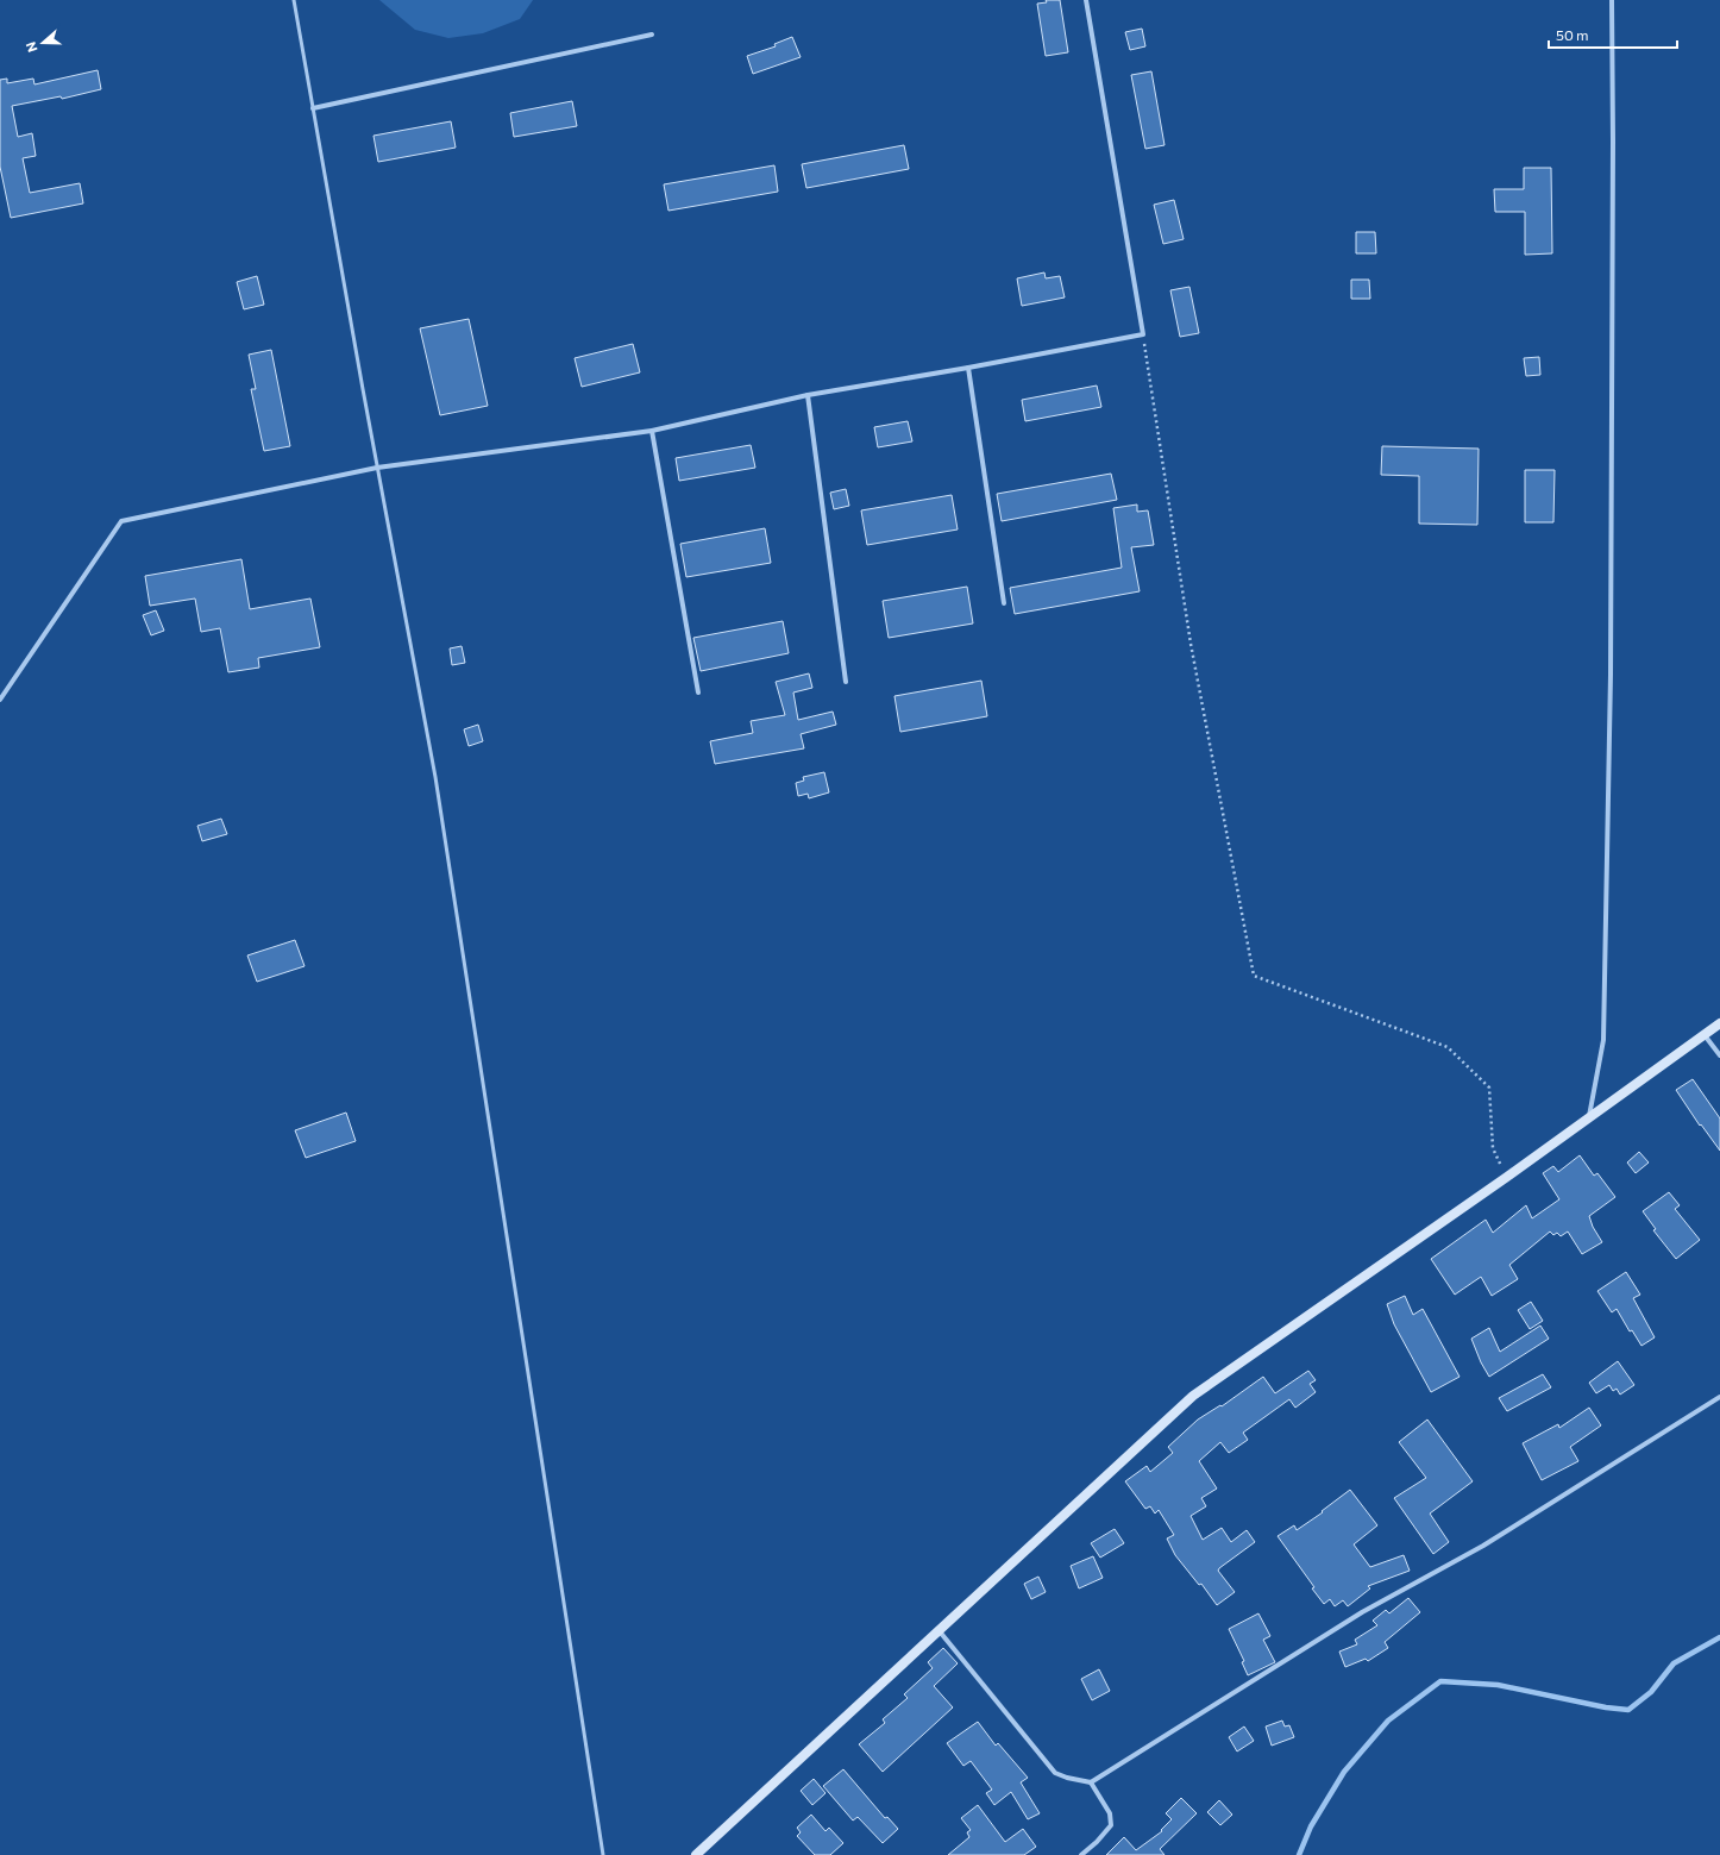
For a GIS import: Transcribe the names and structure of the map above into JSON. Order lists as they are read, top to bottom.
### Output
{
  "scale_bar": "50 m",
  "north": "left"
}
